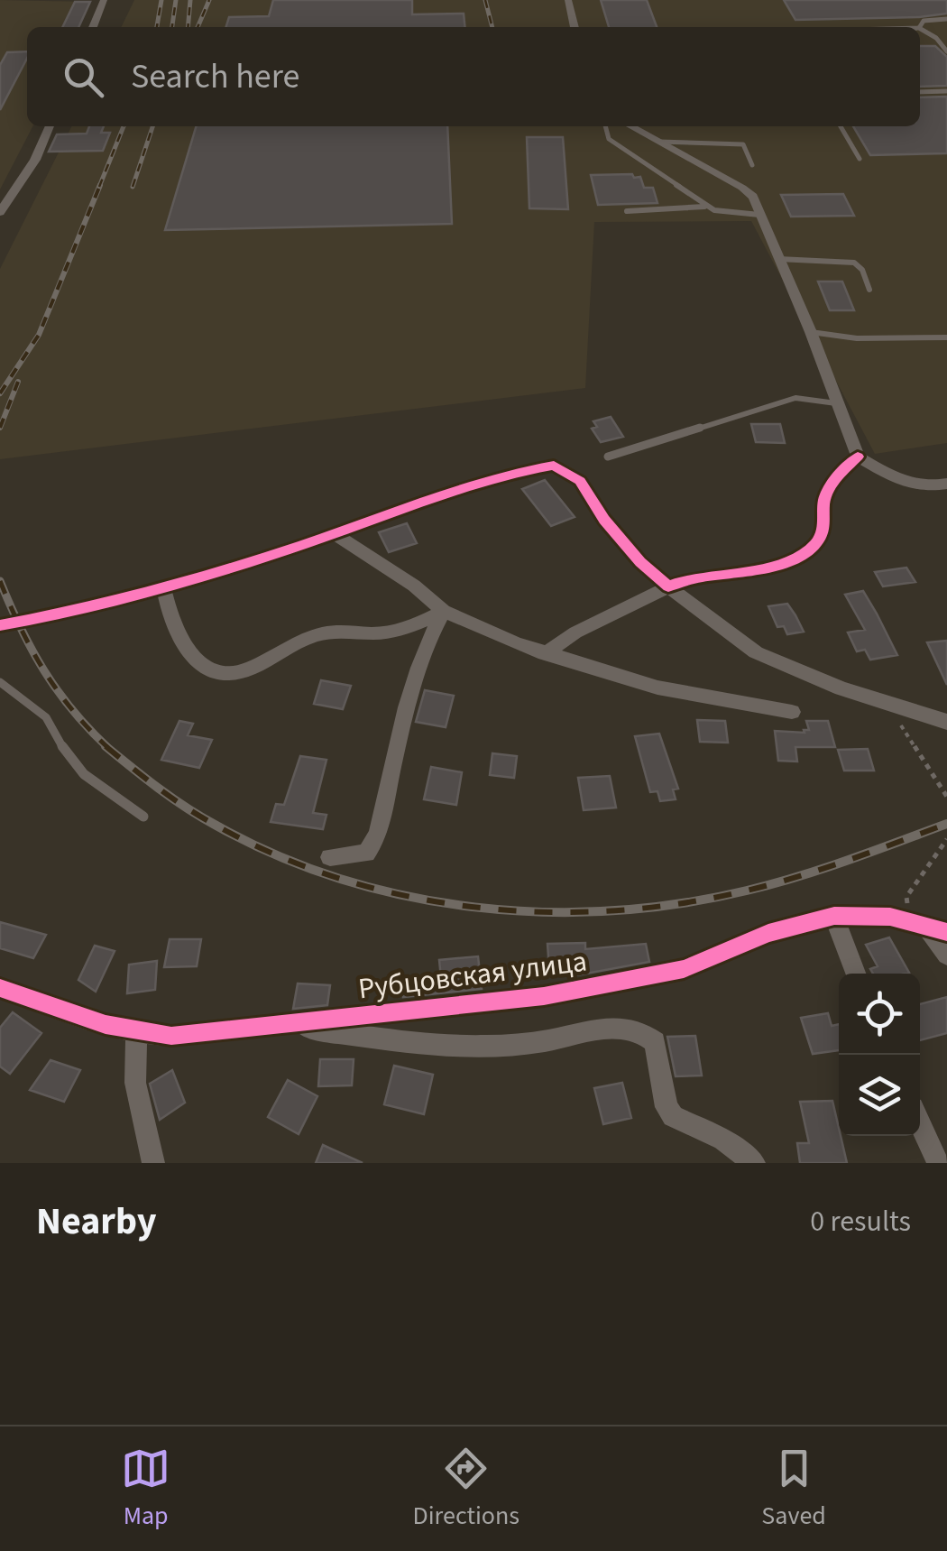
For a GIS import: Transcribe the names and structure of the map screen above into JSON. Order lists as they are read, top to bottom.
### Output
{
  "streets": {
    "street": ["Рубцовская улица"]
  },
  "page": {
    "search": "Search here",
    "heading": ["Nearby", "0 results"],
    "nav": ["Map", "Directions", "Saved"]
  }
}
